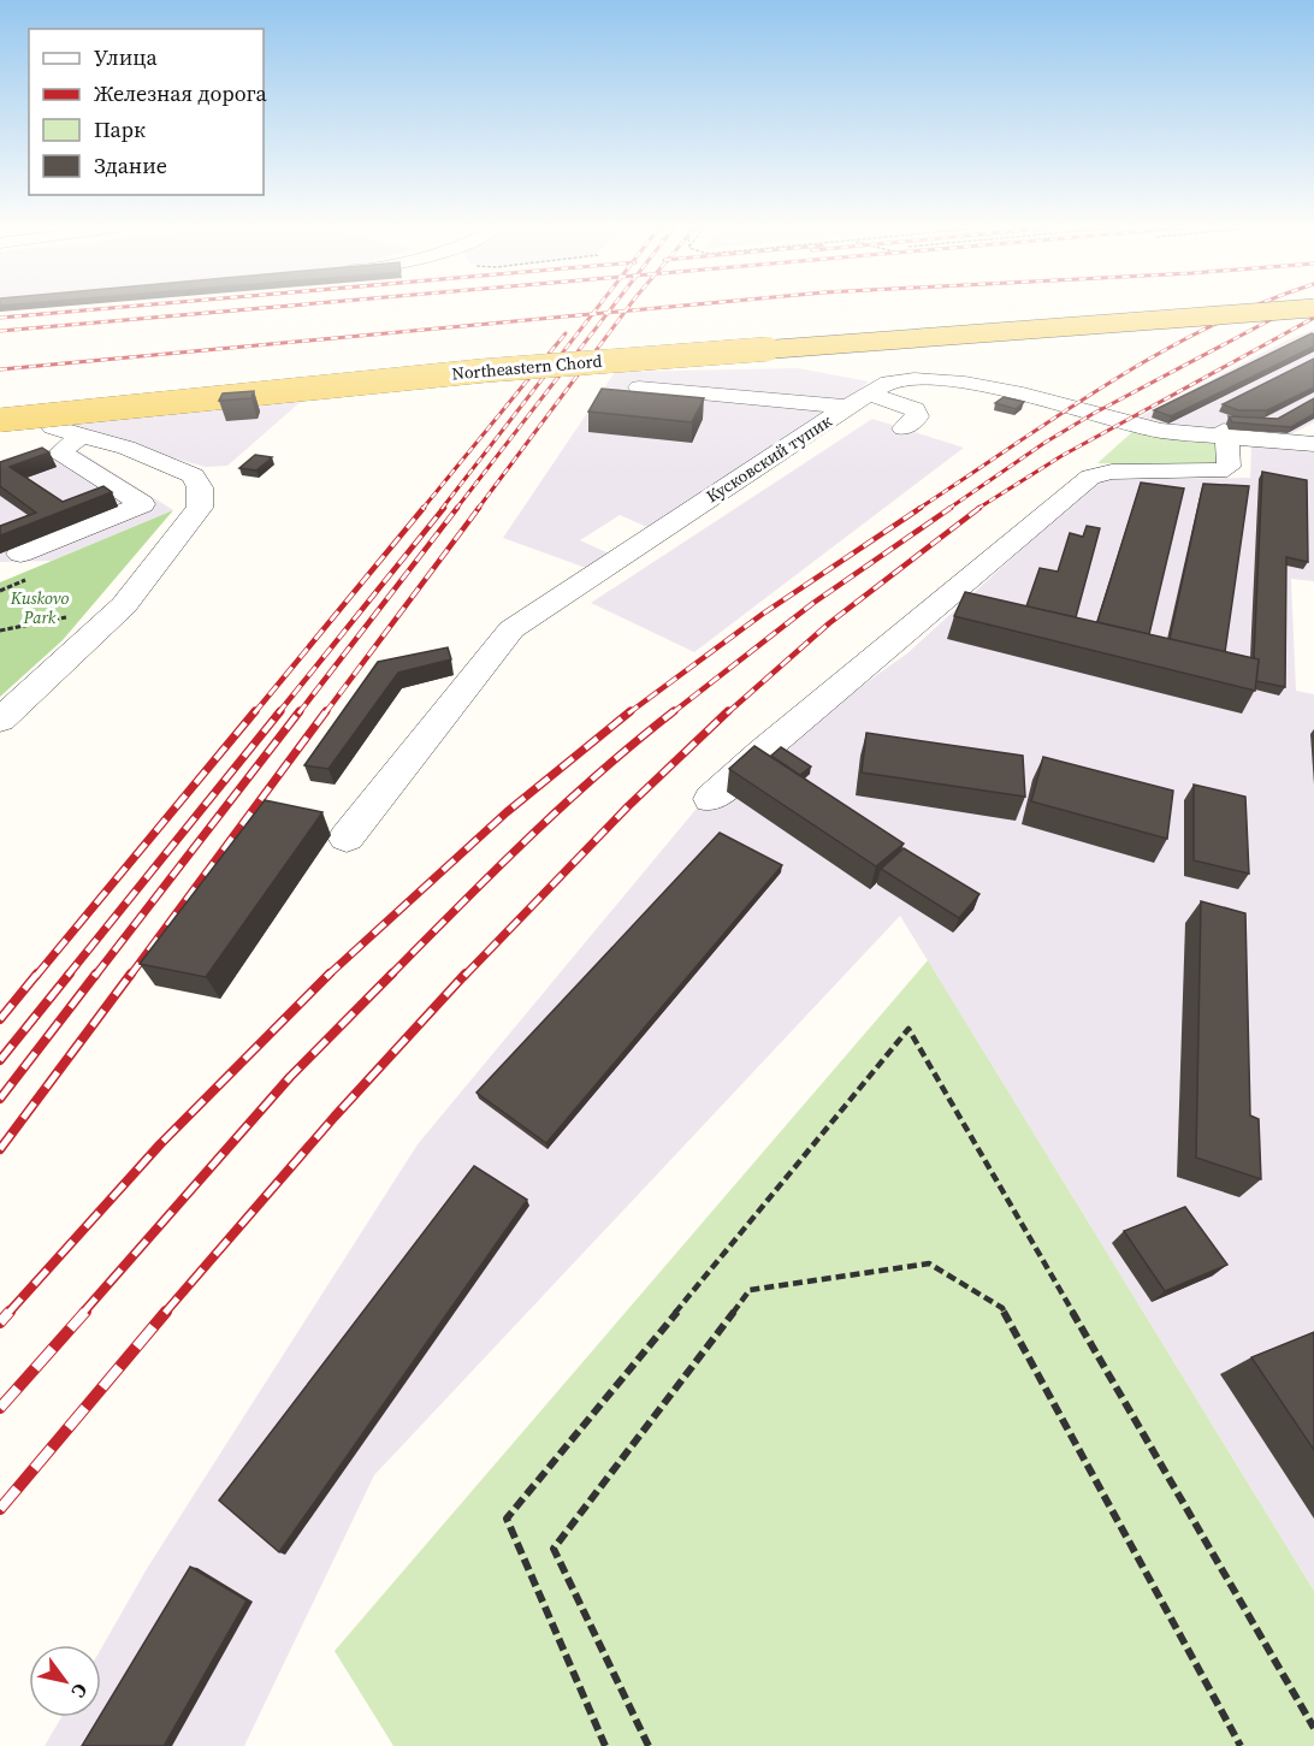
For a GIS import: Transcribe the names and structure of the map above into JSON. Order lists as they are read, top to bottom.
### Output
{
  "streets": {
    "main road": ["Northeastern Chord"],
    "street": ["Кусковский тупик"]
  },
  "parks": ["Kuskovo Park"],
  "legend": [
    "Улица",
    "Железная дорога",
    "Парк",
    "Здание"
  ],
  "north": "bottom right"
}
